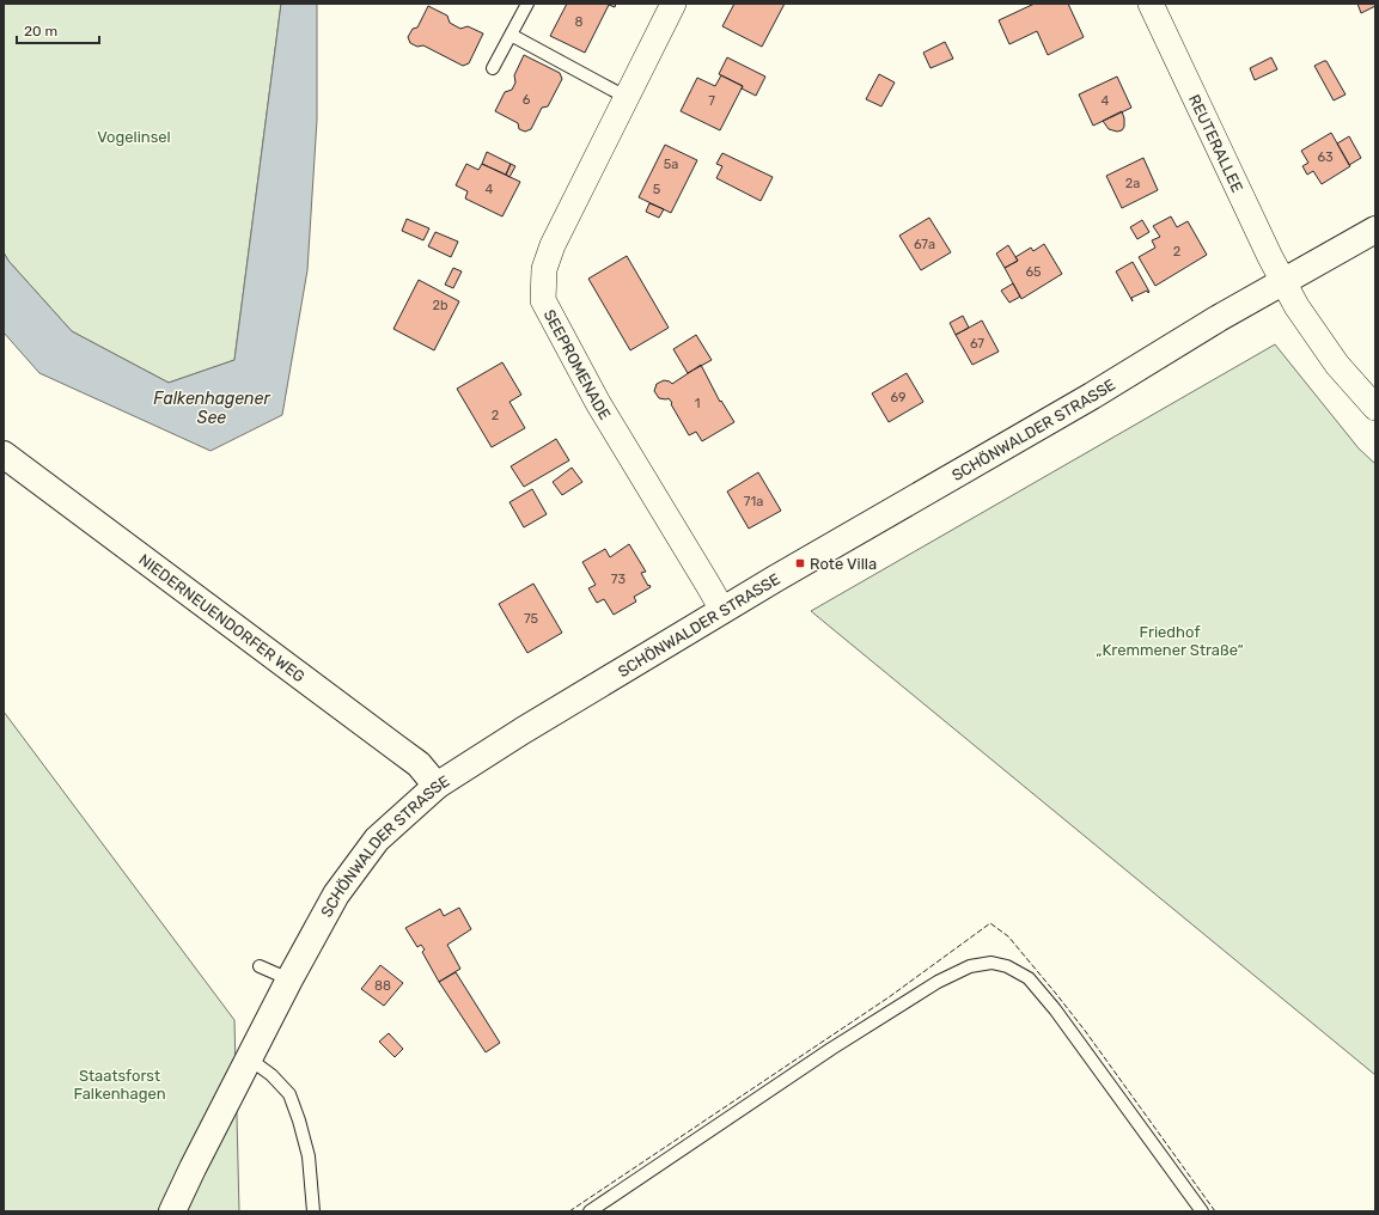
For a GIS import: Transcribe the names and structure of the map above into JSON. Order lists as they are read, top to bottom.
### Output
{
  "streets": {
    "main road": ["SCHÖNWALDER STRASSE", "NIEDERNEUENDORFER WEG"],
    "street": ["REUTERALLEE", "SEEPROMENADE"]
  },
  "crossings": [
    ["REUTERALLEE", "SCHÖNWALDER STRASSE"],
    ["SEEPROMENADE", "SCHÖNWALDER STRASSE"],
    ["SCHÖNWALDER STRASSE", "NIEDERNEUENDORFER WEG"]
  ],
  "water": ["Falkenhagener See"],
  "parks": ["Vogelinsel", "Friedhof „Kremmener Straße“", "Staatsforst Falkenhagen"],
  "places": {
    "transit": ["Rote Villa"]
  },
  "house_numbers": [
    "8",
    "6",
    "7",
    "4",
    "63",
    "5a",
    "2a",
    "4",
    "5",
    "67a",
    "2",
    "65",
    "2b",
    "67",
    "69",
    "1",
    "2",
    "71a",
    "73",
    "75",
    "88"
  ],
  "scale_bar": "20 m"
}
